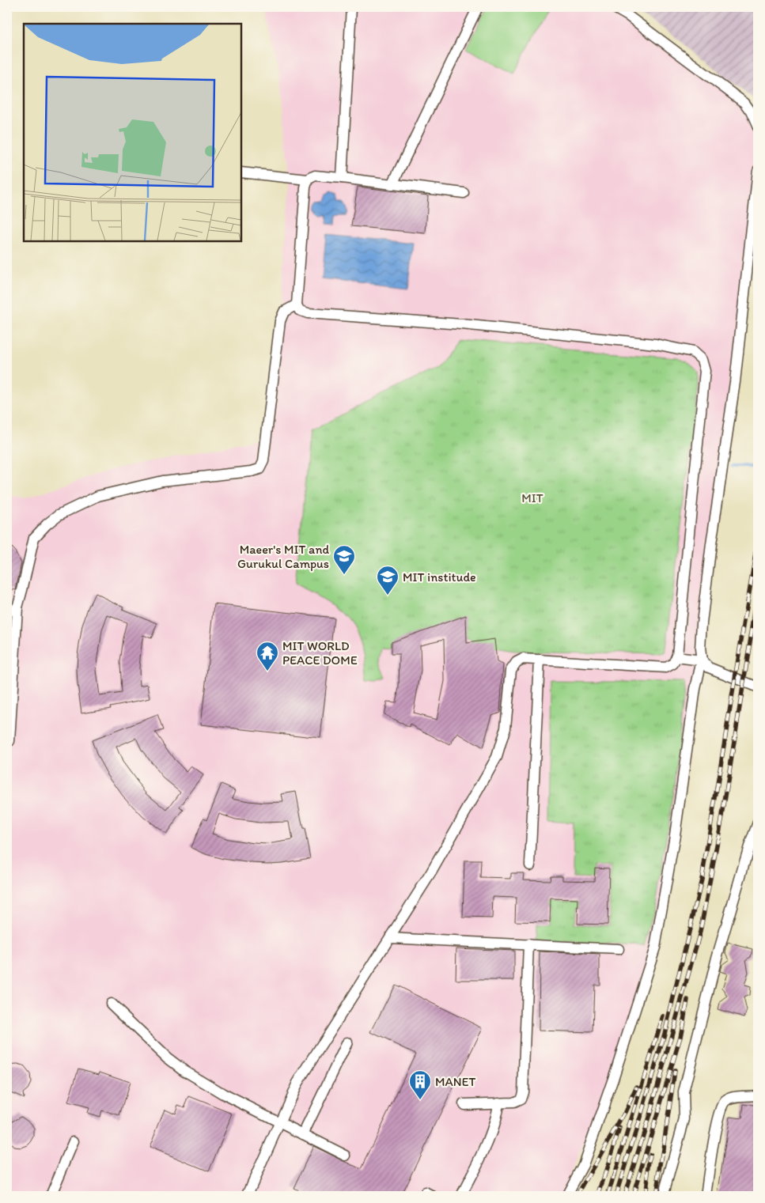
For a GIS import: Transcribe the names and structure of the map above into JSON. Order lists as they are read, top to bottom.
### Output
{
  "parks": ["MIT"],
  "places": {
    "school or university": ["Maeer's MIT and Gurukul Campus", "MIT institude"],
    "temple": ["MIT WORLD PEACE DOME"],
    "building": ["MANET"]
  }
}
